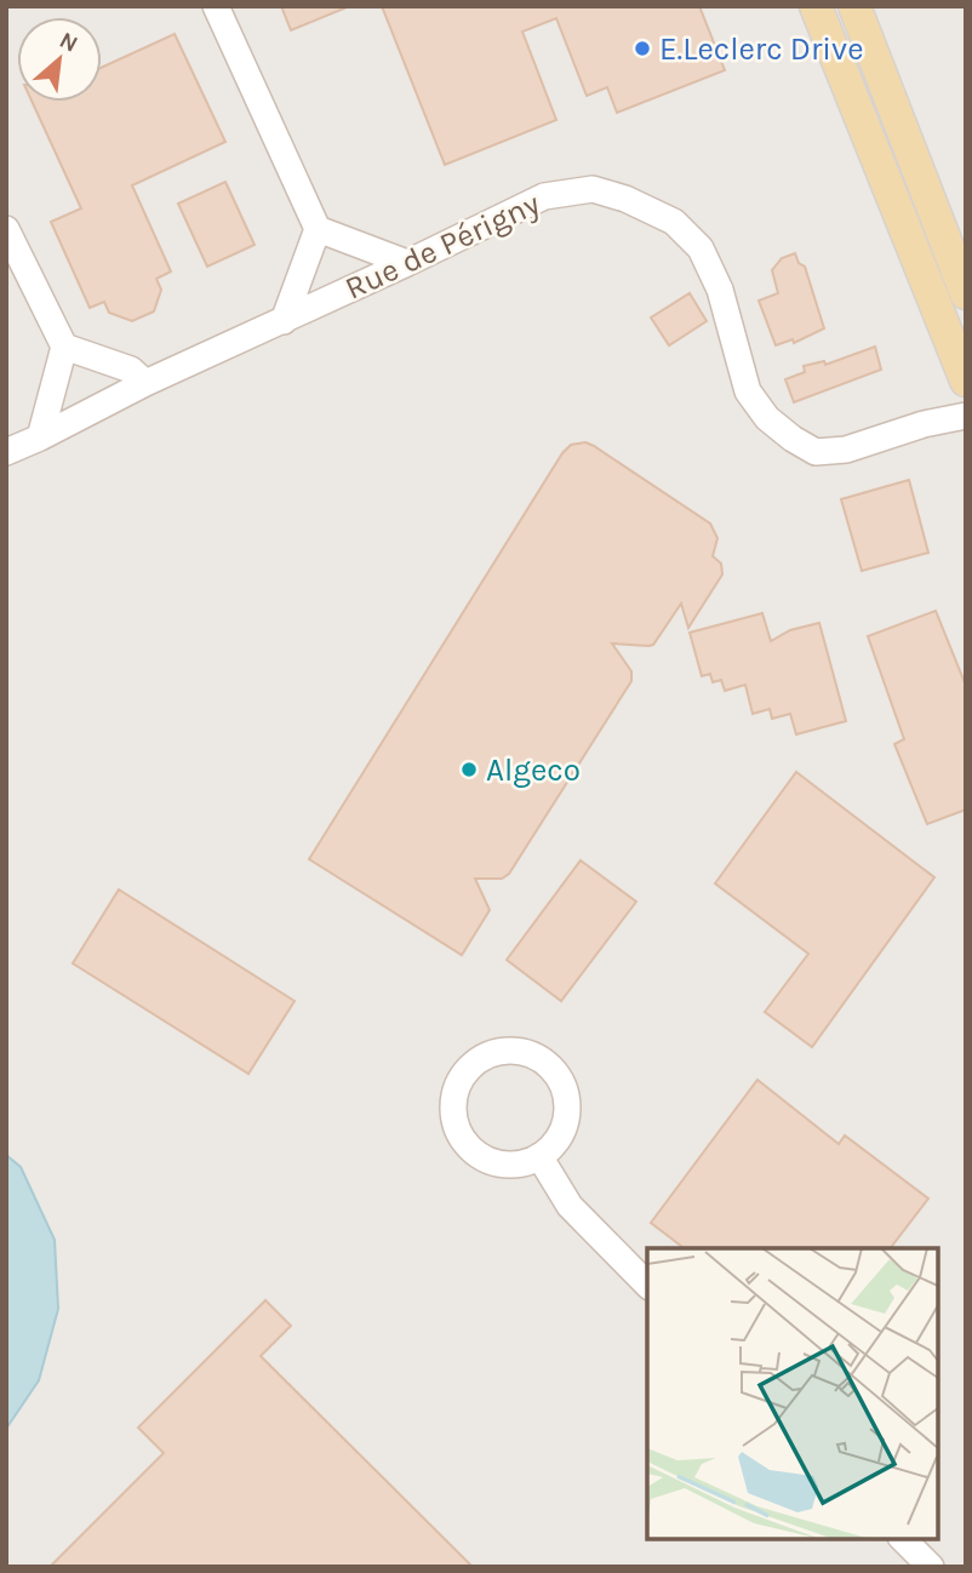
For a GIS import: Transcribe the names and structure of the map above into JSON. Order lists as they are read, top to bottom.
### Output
{
  "streets": {
    "street": ["Rue de Périgny"]
  },
  "places": ["E.Leclerc Drive", "Algeco"],
  "north": "top right"
}
